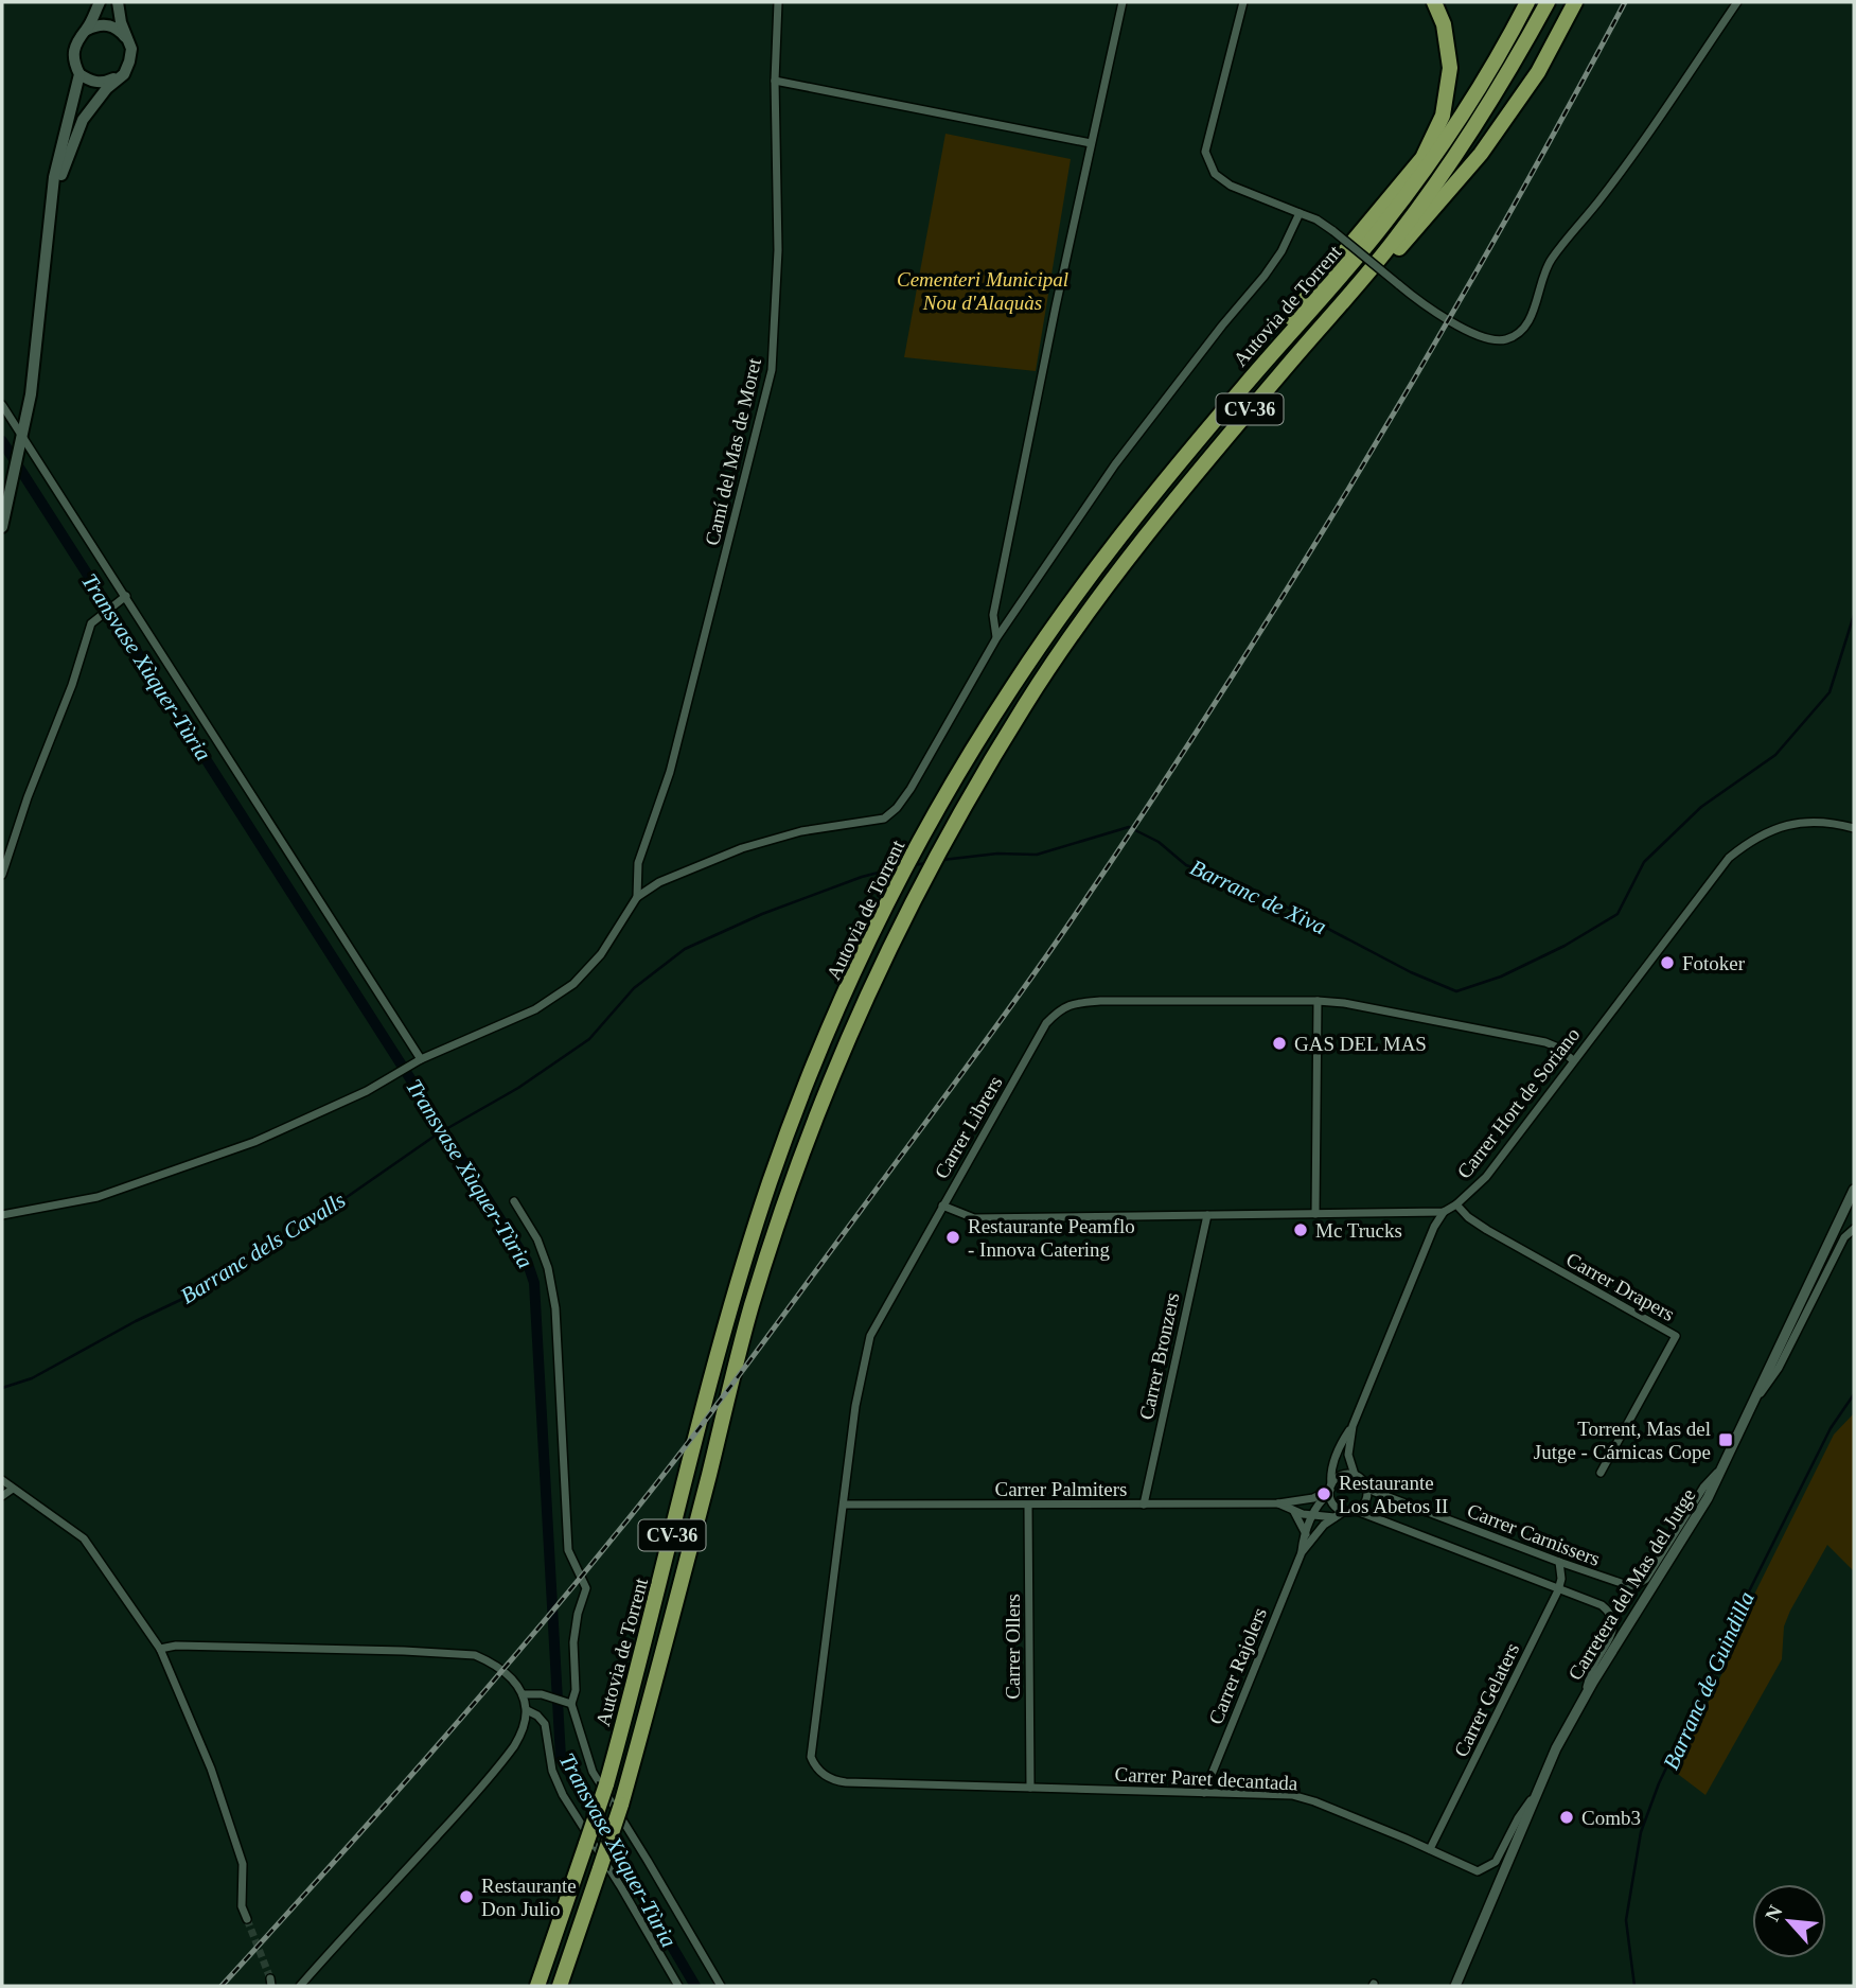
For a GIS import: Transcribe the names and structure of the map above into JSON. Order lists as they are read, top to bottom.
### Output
{
  "streets": {
    "highway": ["Autovia de Torrent", "CV-36"],
    "street": [
      "Camí del Mas de Moret",
      "Carrer Hort de Soriano",
      "Carrer Librers",
      "Carrer Drapers",
      "Carrer Bronzers",
      "Carrer Palmiters",
      "Carrer Carnissers",
      "Carretera del Mas del Jutge",
      "Carrer Ollers",
      "Carrer Rajolers",
      "Carrer Gelaters",
      "Carrer Paret decantada"
    ]
  },
  "crossings": [
    ["Carrer Hort de Soriano", "Carrer Librers"],
    ["Carrer Hort de Soriano", "Carrer Drapers"],
    ["Carrer Hort de Soriano", "Carrer Bronzers"],
    ["Carrer Hort de Soriano", "Carrer Rajolers"],
    ["Carrer Librers", "Carrer Palmiters"],
    ["Carrer Librers", "Carrer Paret decantada"],
    ["Carrer Bronzers", "Carrer Palmiters"],
    ["Carrer Palmiters", "Carrer Carnissers"],
    ["Carrer Palmiters", "Carrer Ollers"],
    ["Carrer Palmiters", "Carrer Rajolers"],
    ["Carrer Carnissers", "Carretera del Mas del Jutge"],
    ["Carrer Carnissers", "Carrer Rajolers"],
    ["Carrer Carnissers", "Carrer Gelaters"],
    ["Carretera del Mas del Jutge", "Carrer Paret decantada"],
    ["Carrer Ollers", "Carrer Paret decantada"],
    ["Carrer Rajolers", "Carrer Paret decantada"],
    ["Carrer Gelaters", "Carrer Paret decantada"]
  ],
  "water": [
    "Transvase Xùquer-Tùria",
    "Barranc de Xiva",
    "Barranc dels Cavalls",
    "Barranc de Guindilla"
  ],
  "parks": ["Cementeri Municipal Nou d'Alaquàs"],
  "places": {
    "other": [
      "Fotoker",
      "GAS DEL MAS",
      "Mc Trucks",
      "Restaurante Peamflo - Innova Catering",
      "Restaurante Los Abetos II",
      "Comb3",
      "Restaurante Don Julio"
    ],
    "transit": ["Torrent, Mas del Jutge - Cárnicas Cope"]
  },
  "north": "top left"
}
